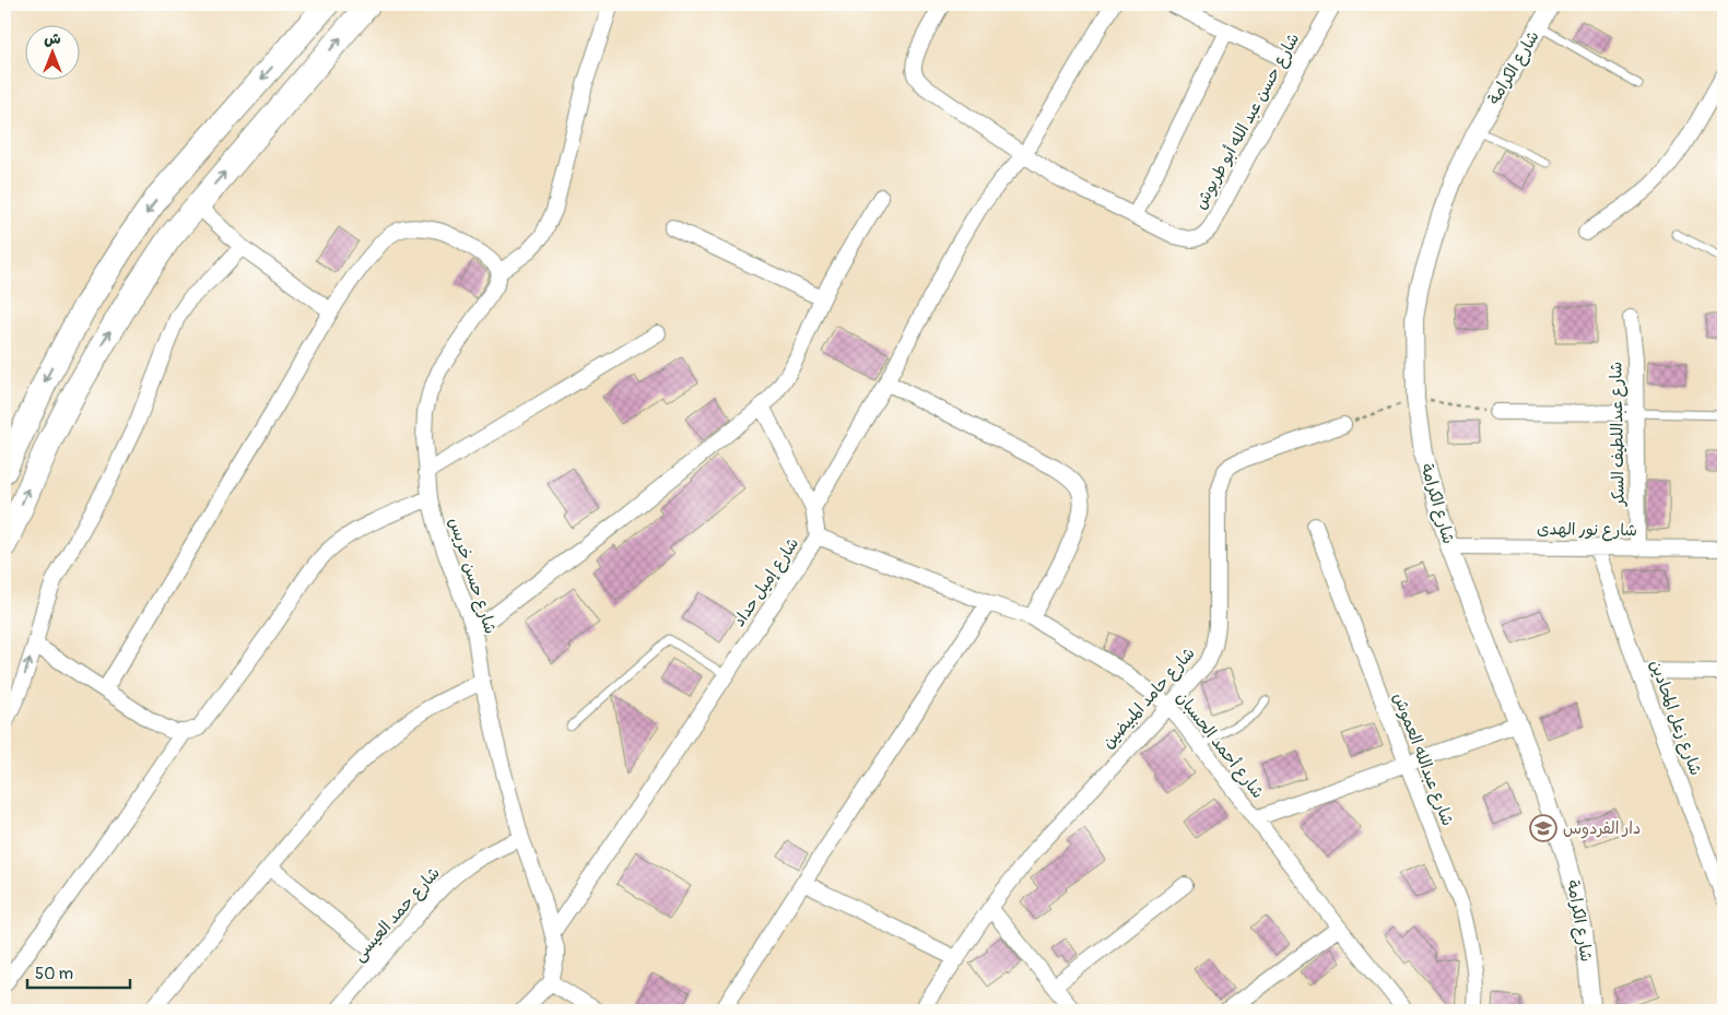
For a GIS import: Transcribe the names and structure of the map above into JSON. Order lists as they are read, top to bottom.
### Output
{
  "streets": {
    "street": [
      "شارع الكرامة",
      "شارع حسن عبد الله أبو طربوش",
      "شارع عبداللطيف السكر",
      "شارع نور الهدى",
      "شارع حسن خريس",
      "شارع إميل حداد",
      "شارع حامد المبيضين",
      "شارع زعل المحادين",
      "شارع أحمد الحسبان",
      "شارع عبدالله العموش",
      "شارع حمد العيسى"
    ]
  },
  "crossings": [
    ["شارع الكرامة", "شارع نور الهدى"],
    ["شارع عبداللطيف السكر", "شارع نور الهدى"],
    ["شارع نور الهدى", "شارع زعل المحادين"],
    ["شارع حسن خريس", "شارع إميل حداد"],
    ["شارع حسن خريس", "شارع حمد العيسى"],
    ["شارع إميل حداد", "شارع أحمد الحسبان"],
    ["شارع حامد المبيضين", "شارع أحمد الحسبان"]
  ],
  "places": {
    "school or university": ["دار الفردوس"]
  },
  "scale_bar": "50 m",
  "north": "top"
}
